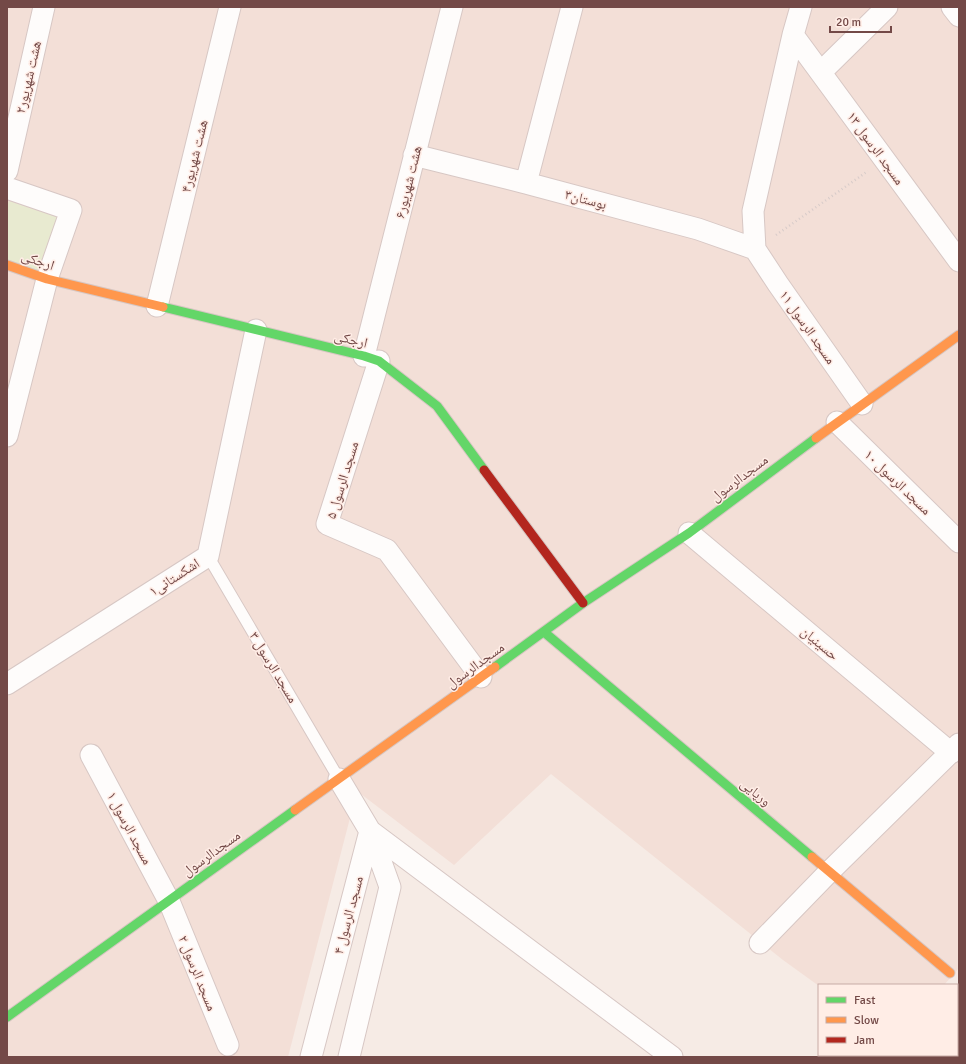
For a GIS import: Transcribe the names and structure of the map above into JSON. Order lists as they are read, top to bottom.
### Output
{
  "streets": {
    "street": [
      "هشت شهریور۲",
      "مسجد الرسول ۱۳",
      "هشت شهریور۴",
      "هشت شهریور۶",
      "بوستان۳",
      "ارجکی",
      "مسجد الرسول ۱۱",
      "مسجدالرسول",
      "مسجد الرسول ۵",
      "مسجد الرسول ۱۰",
      "اشکستانی۱",
      "حسینیان",
      "ورپایی",
      "مسجد الرسول ۱",
      "مسجد الرسول ۴",
      "مسجد الرسول ۲"
    ],
    "lane": ["مسجد الرسول ۳"]
  },
  "crossings": [
    ["هشت شهریور۴", "ارجکی"],
    ["هشت شهریور۶", "بوستان۳"],
    ["هشت شهریور۶", "ارجکی"],
    ["هشت شهریور۶", "مسجد الرسول ۵"],
    ["بوستان۳", "مسجد الرسول ۱۱"],
    ["ارجکی", "مسجدالرسول"],
    ["ارجکی", "مسجد الرسول ۵"],
    ["ارجکی", "اشکستانی۱"],
    ["مسجد الرسول ۱۱", "مسجدالرسول"],
    ["مسجدالرسول", "مسجد الرسول ۵"],
    ["مسجدالرسول", "مسجد الرسول ۱۰"],
    ["مسجدالرسول", "حسینیان"],
    ["مسجدالرسول", "مسجد الرسول ۳"],
    ["مسجدالرسول", "ورپایی"],
    ["مسجدالرسول", "مسجد الرسول ۱"],
    ["مسجدالرسول", "مسجد الرسول ۲"],
    ["اشکستانی۱", "مسجد الرسول ۳"],
    ["مسجد الرسول ۱", "مسجد الرسول ۲"]
  ],
  "legend": ["Fast", "Slow", "Jam"],
  "scale_bar": "20 m"
}
